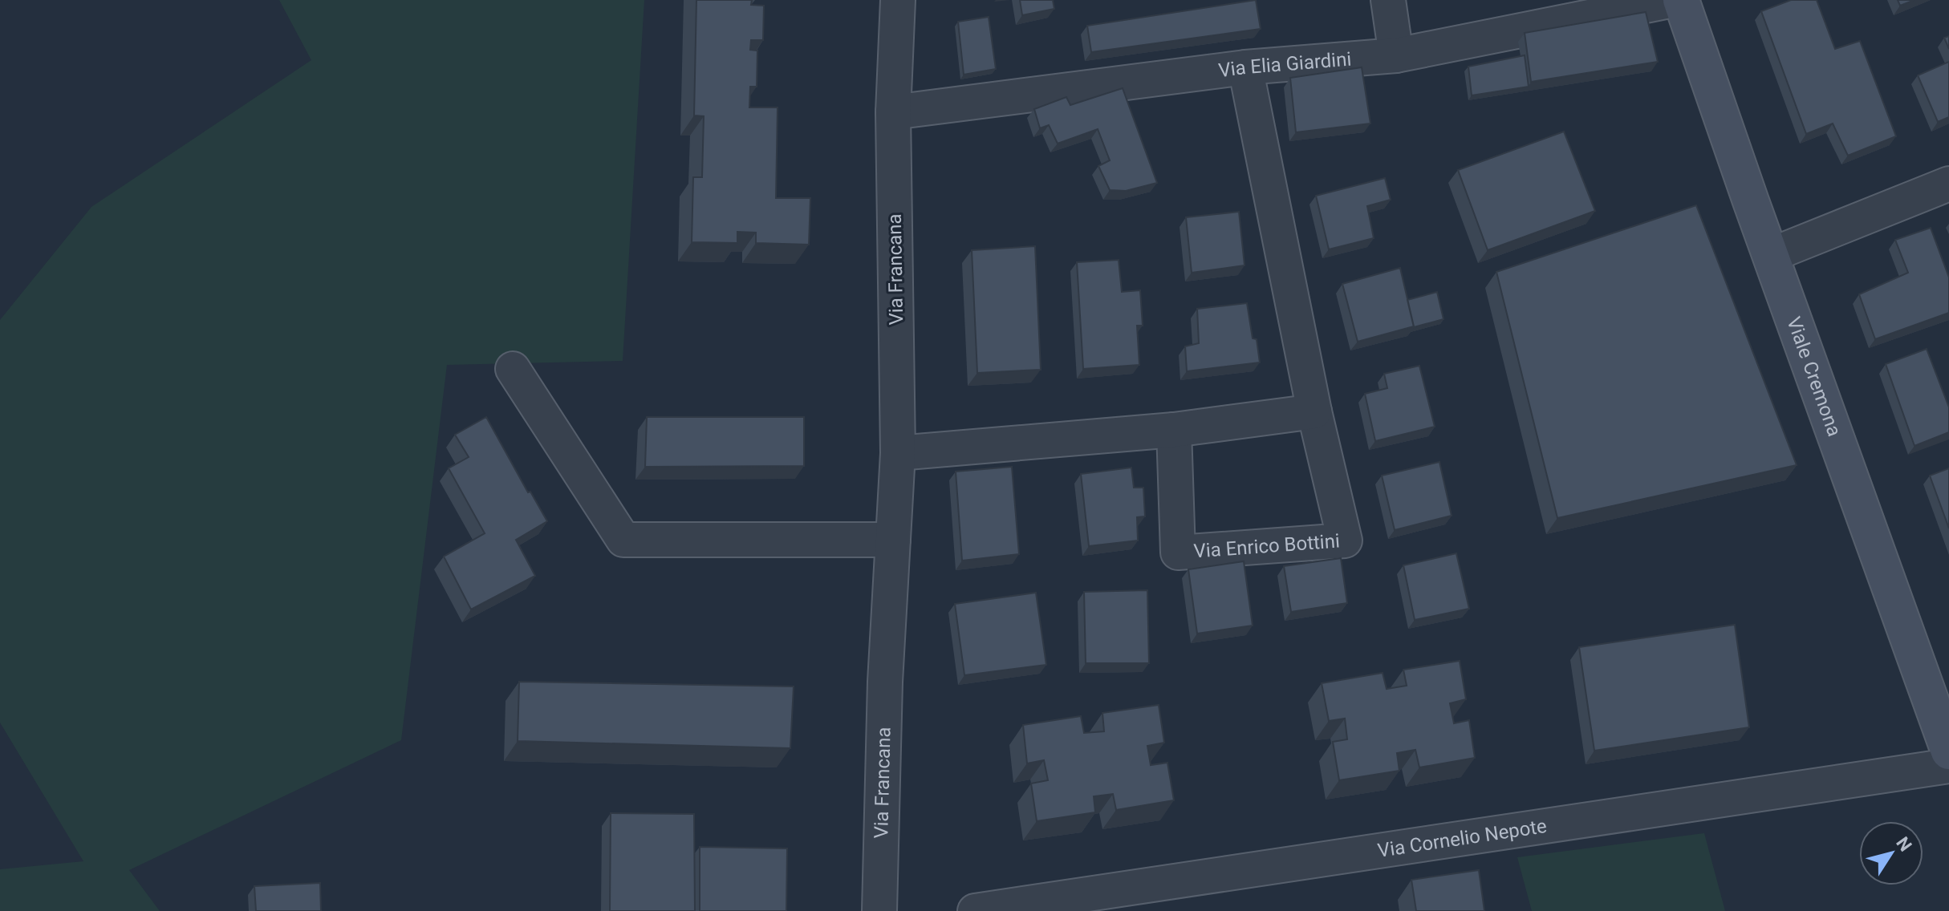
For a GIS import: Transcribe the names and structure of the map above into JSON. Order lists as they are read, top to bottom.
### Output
{
  "streets": {
    "main road": ["Viale Cremona"],
    "street": [
      "Via Elia Giardini",
      "Via Francana",
      "Via Enrico Bottini",
      "Via Cornelio Nepote"
    ]
  },
  "crossings": [
    ["Via Elia Giardini", "Via Francana"],
    ["Via Elia Giardini", "Via Enrico Bottini"]
  ],
  "north": "top right"
}
